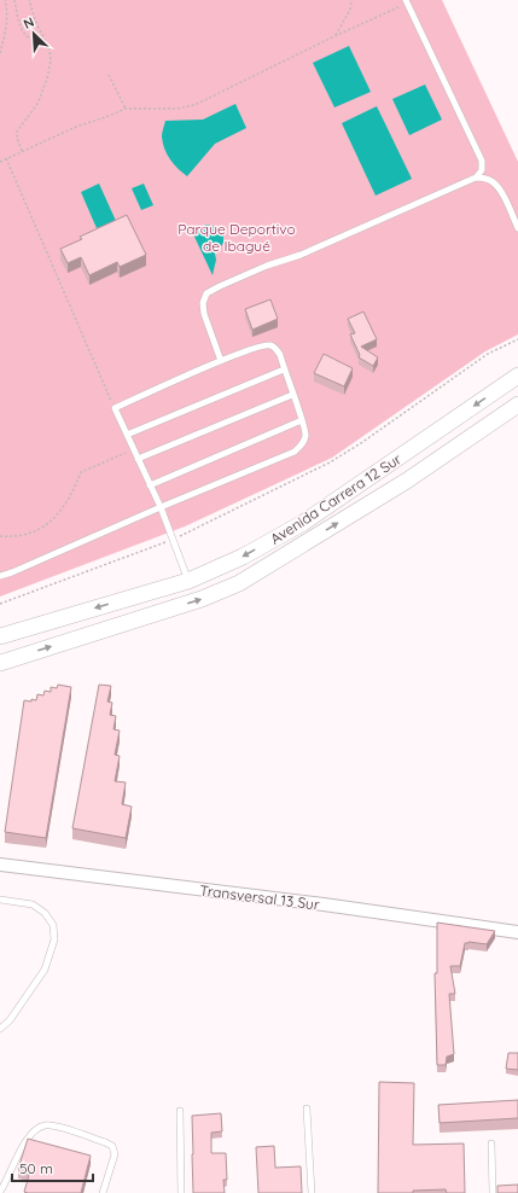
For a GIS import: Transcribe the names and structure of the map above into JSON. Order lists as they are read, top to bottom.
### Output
{
  "streets": {
    "street": ["Avenida Carrera 12 Sur", "Transversal 13 Sur"]
  },
  "parks": ["Parque Deportivo de Ibagué"],
  "scale_bar": "50 m",
  "north": "top left"
}
